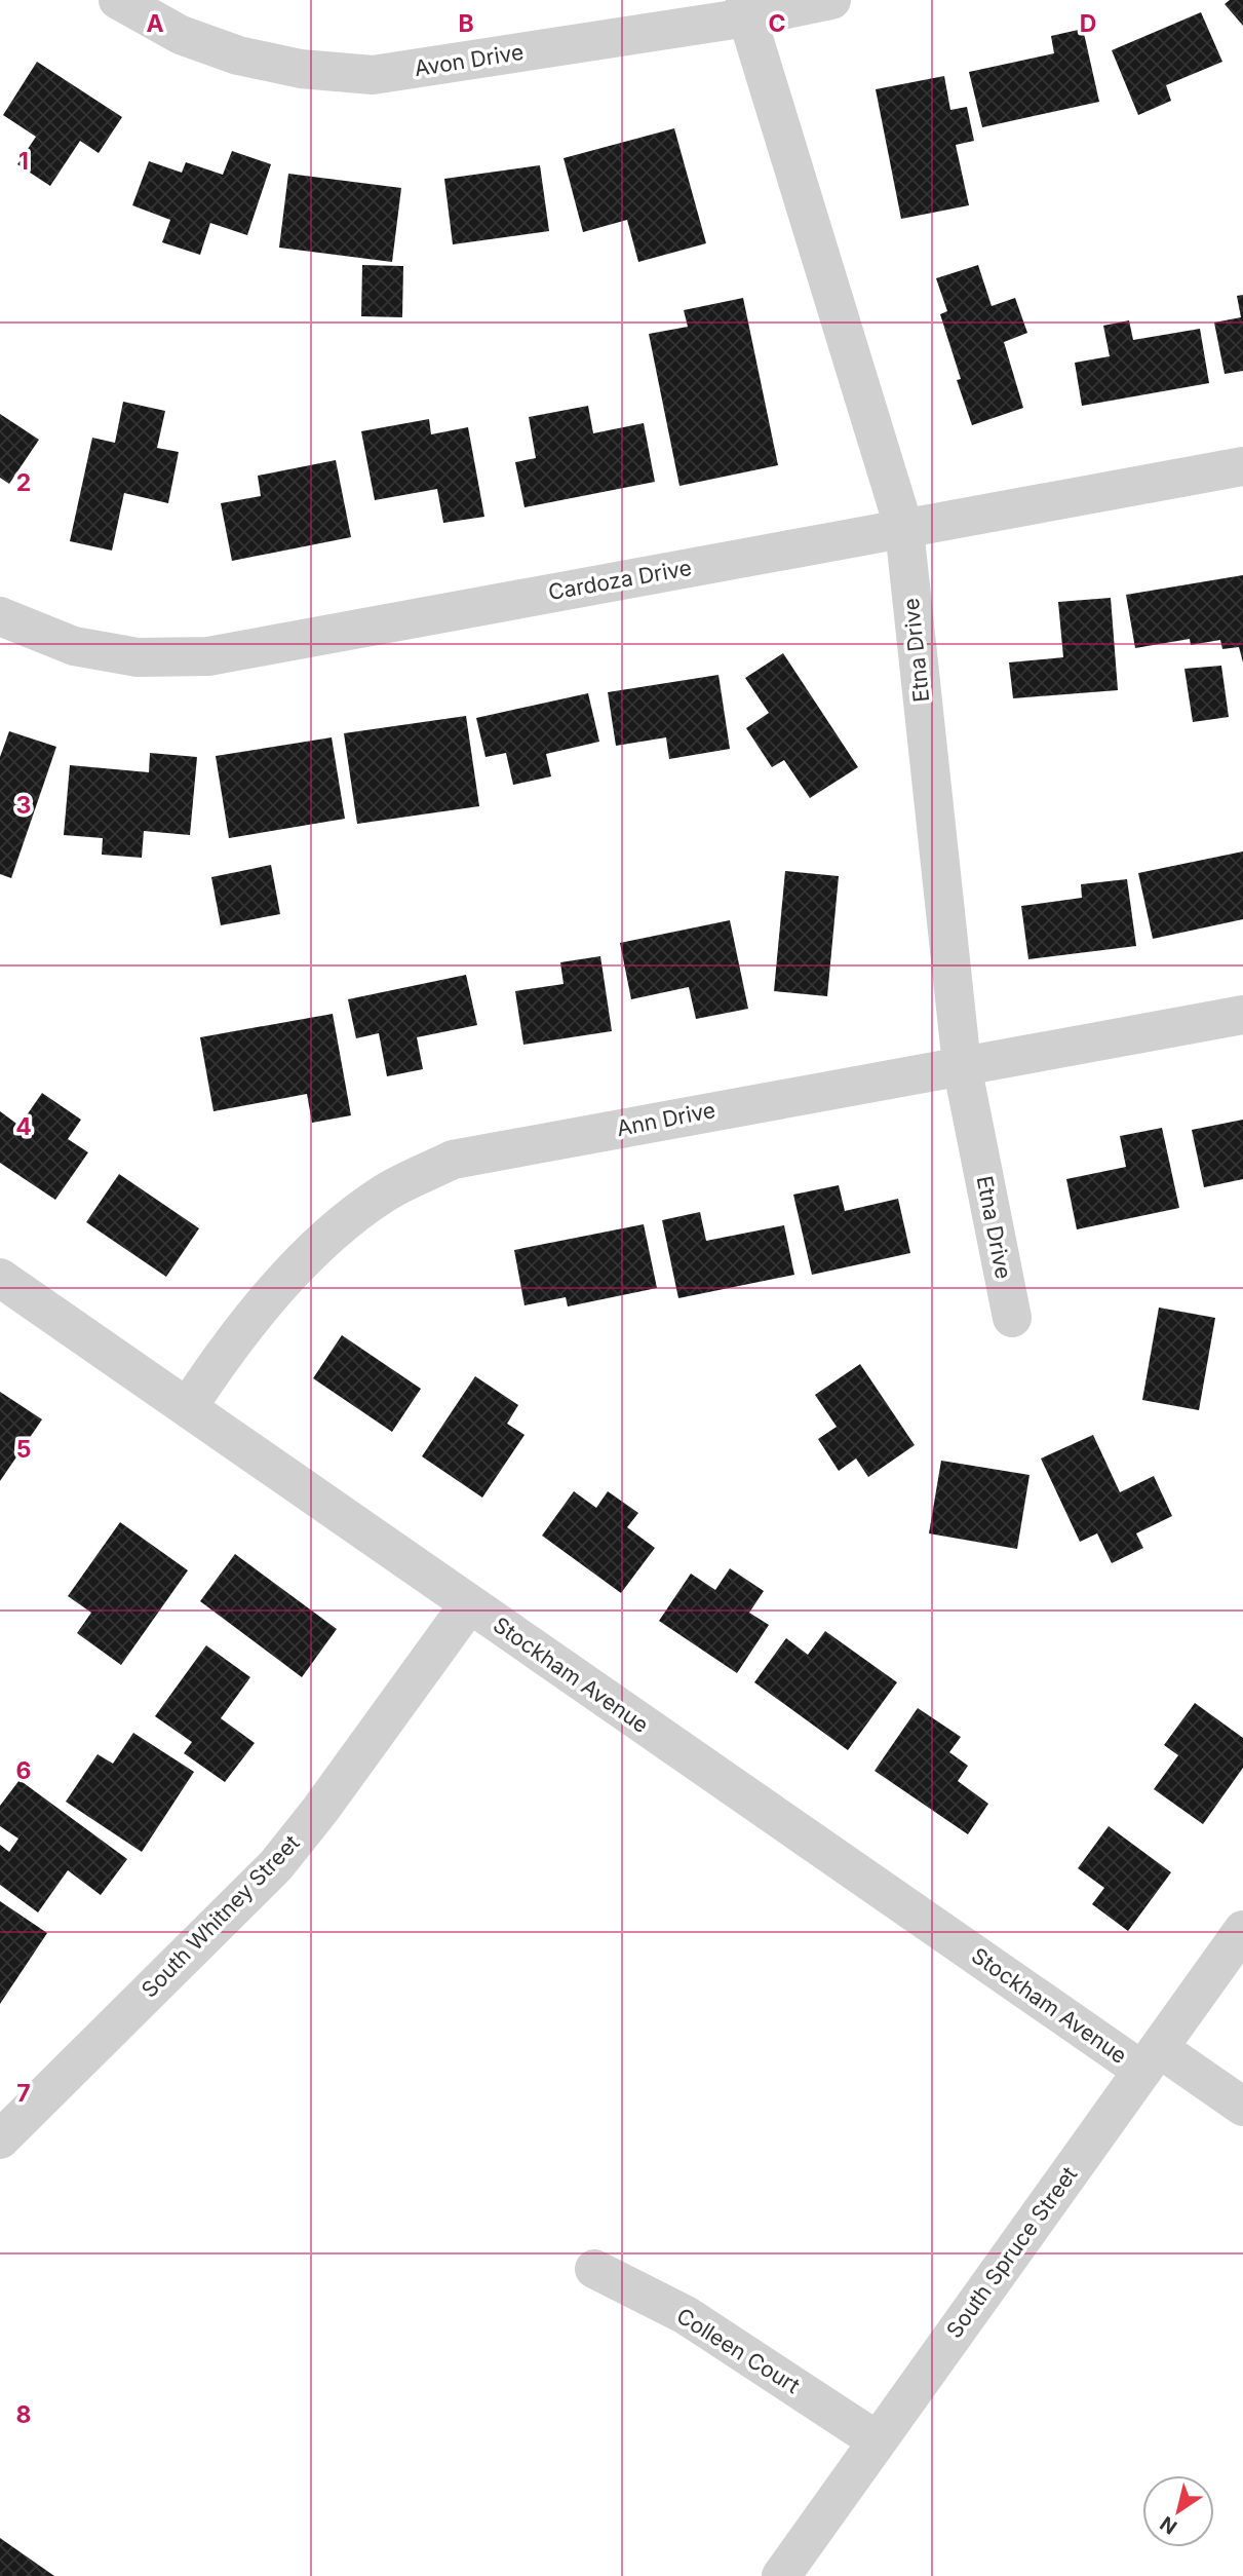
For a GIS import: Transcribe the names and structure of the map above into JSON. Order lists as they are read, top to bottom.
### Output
{
  "streets": {
    "street": [
      "Avon Drive",
      "Cardoza Drive",
      "Etna Drive",
      "Ann Drive",
      "Stockham Avenue",
      "South Whitney Street",
      "South Spruce Street",
      "Colleen Court"
    ]
  },
  "crossings": [
    ["Avon Drive", "Etna Drive"],
    ["Cardoza Drive", "Etna Drive"],
    ["Etna Drive", "Ann Drive"],
    ["Ann Drive", "Stockham Avenue"],
    ["Stockham Avenue", "South Whitney Street"],
    ["Stockham Avenue", "South Spruce Street"],
    ["South Spruce Street", "Colleen Court"]
  ],
  "north": "bottom left",
  "grid": {
    "columns": [
      "A",
      "B",
      "C",
      "D"
    ],
    "rows": [
      "1",
      "2",
      "3",
      "4",
      "5",
      "6",
      "7",
      "8"
    ]
  }
}
